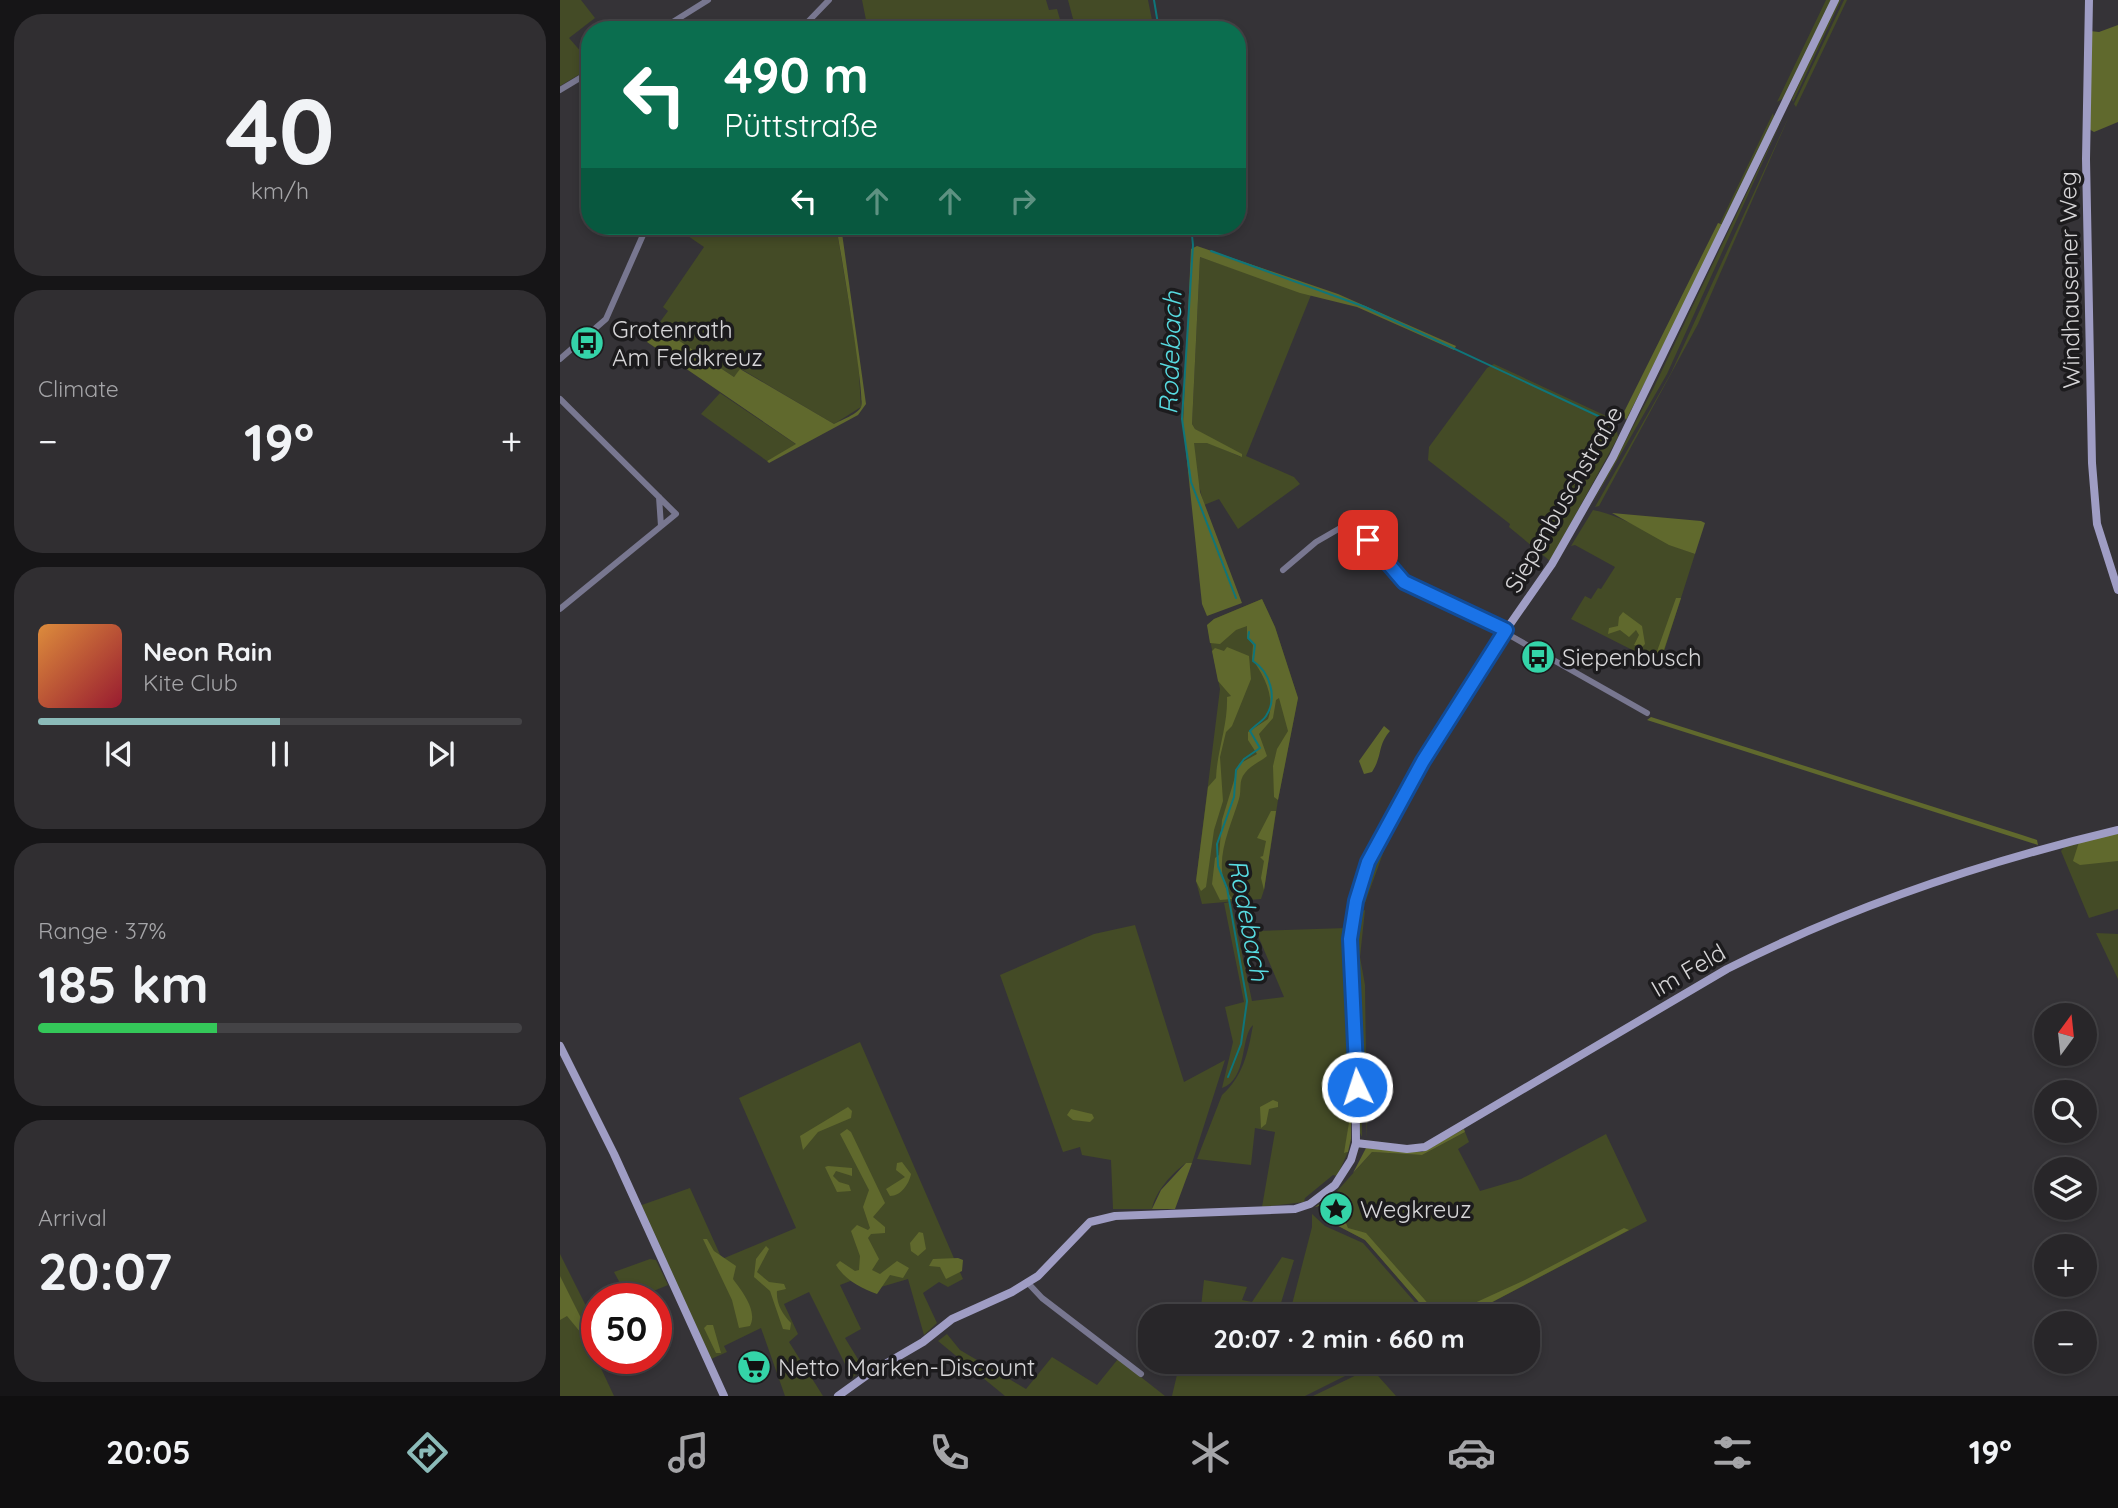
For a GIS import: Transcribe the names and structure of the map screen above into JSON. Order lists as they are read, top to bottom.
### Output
{
  "streets": {
    "main road": ["Windhausener Weg", "Siepenbuschstraße", "Im Feld"]
  },
  "crossings": [
    ["Siepenbuschstraße", "Im Feld"]
  ],
  "water": ["Rodebach"],
  "places": {
    "bus stop": ["Grotenrath Am Feldkreuz", "Siepenbusch"],
    "place": ["Wegkreuz"],
    "supermarket": ["Netto Marken-Discount"]
  },
  "north": "top",
  "page": {
    "tile": [
      ["40", "km/h"],
      "Climate",
      ["Range · 37%", "185 km"],
      ["Arrival", "20:07"]
    ],
    "turn": ["490 m", "Püttstraße"],
    "heat": ["−", "19°", "+"],
    "song": ["Neon Rain", "Kite Club"],
    "map_buttons": ["+", "−"],
    "limit": "50",
    "trip": "20:07 · 2 min · 660 m",
    "tabs": ["20:05", "19°"]
  }
}
